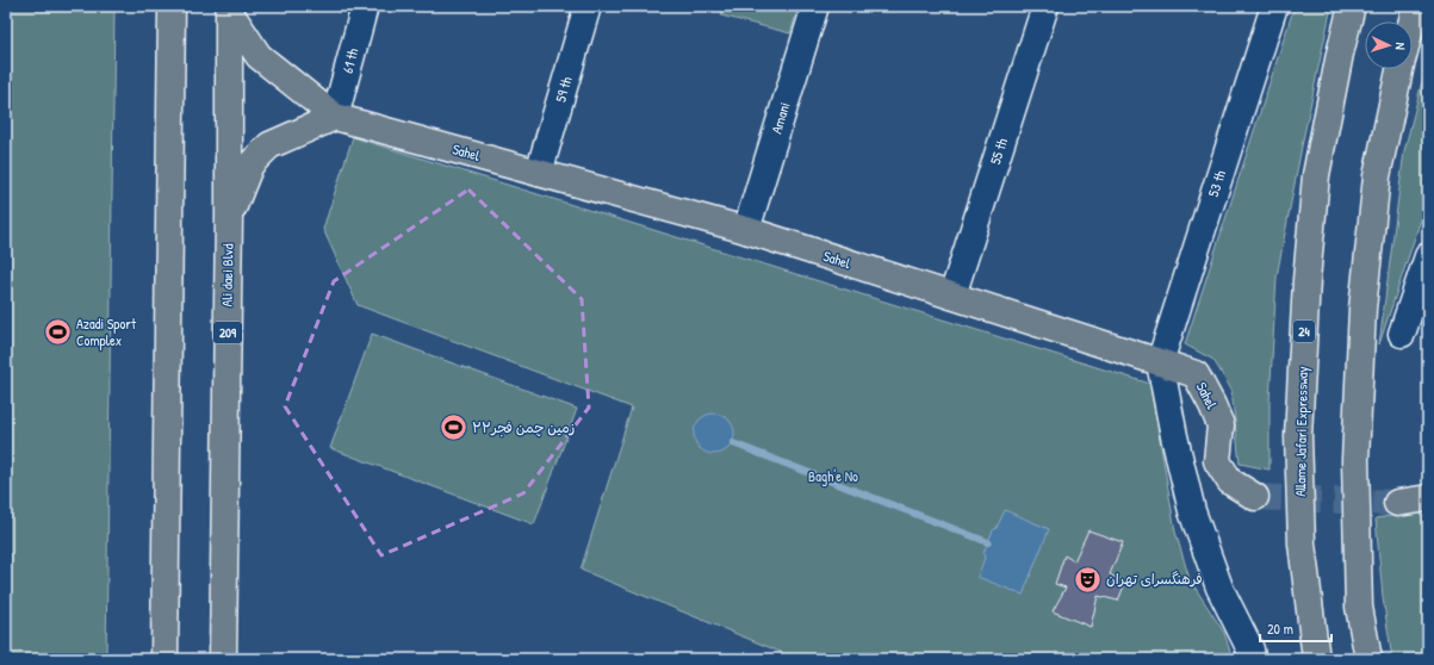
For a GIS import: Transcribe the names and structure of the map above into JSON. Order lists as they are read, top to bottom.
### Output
{
  "streets": {
    "main road": [
      "Sahel",
      "Ali daei Blvd",
      "24",
      "209",
      "Allame Jafari Expressway"
    ],
    "street": [
      "61 th",
      "59 th",
      "Amani",
      "55 th",
      "53 th"
    ]
  },
  "crossings": [
    ["61 th", "Sahel"],
    ["59 th", "Sahel"],
    ["Amani", "Sahel"],
    ["55 th", "Sahel"],
    ["Sahel", "53 th"]
  ],
  "parks": ["Bagh'e No"],
  "places": {
    "sports": ["Azadi Sport Complex", "زمین چمن فجر۲۲"],
    "theatre": ["فرهنگسرای تهران"]
  },
  "scale_bar": "20 m",
  "north": "right"
}
